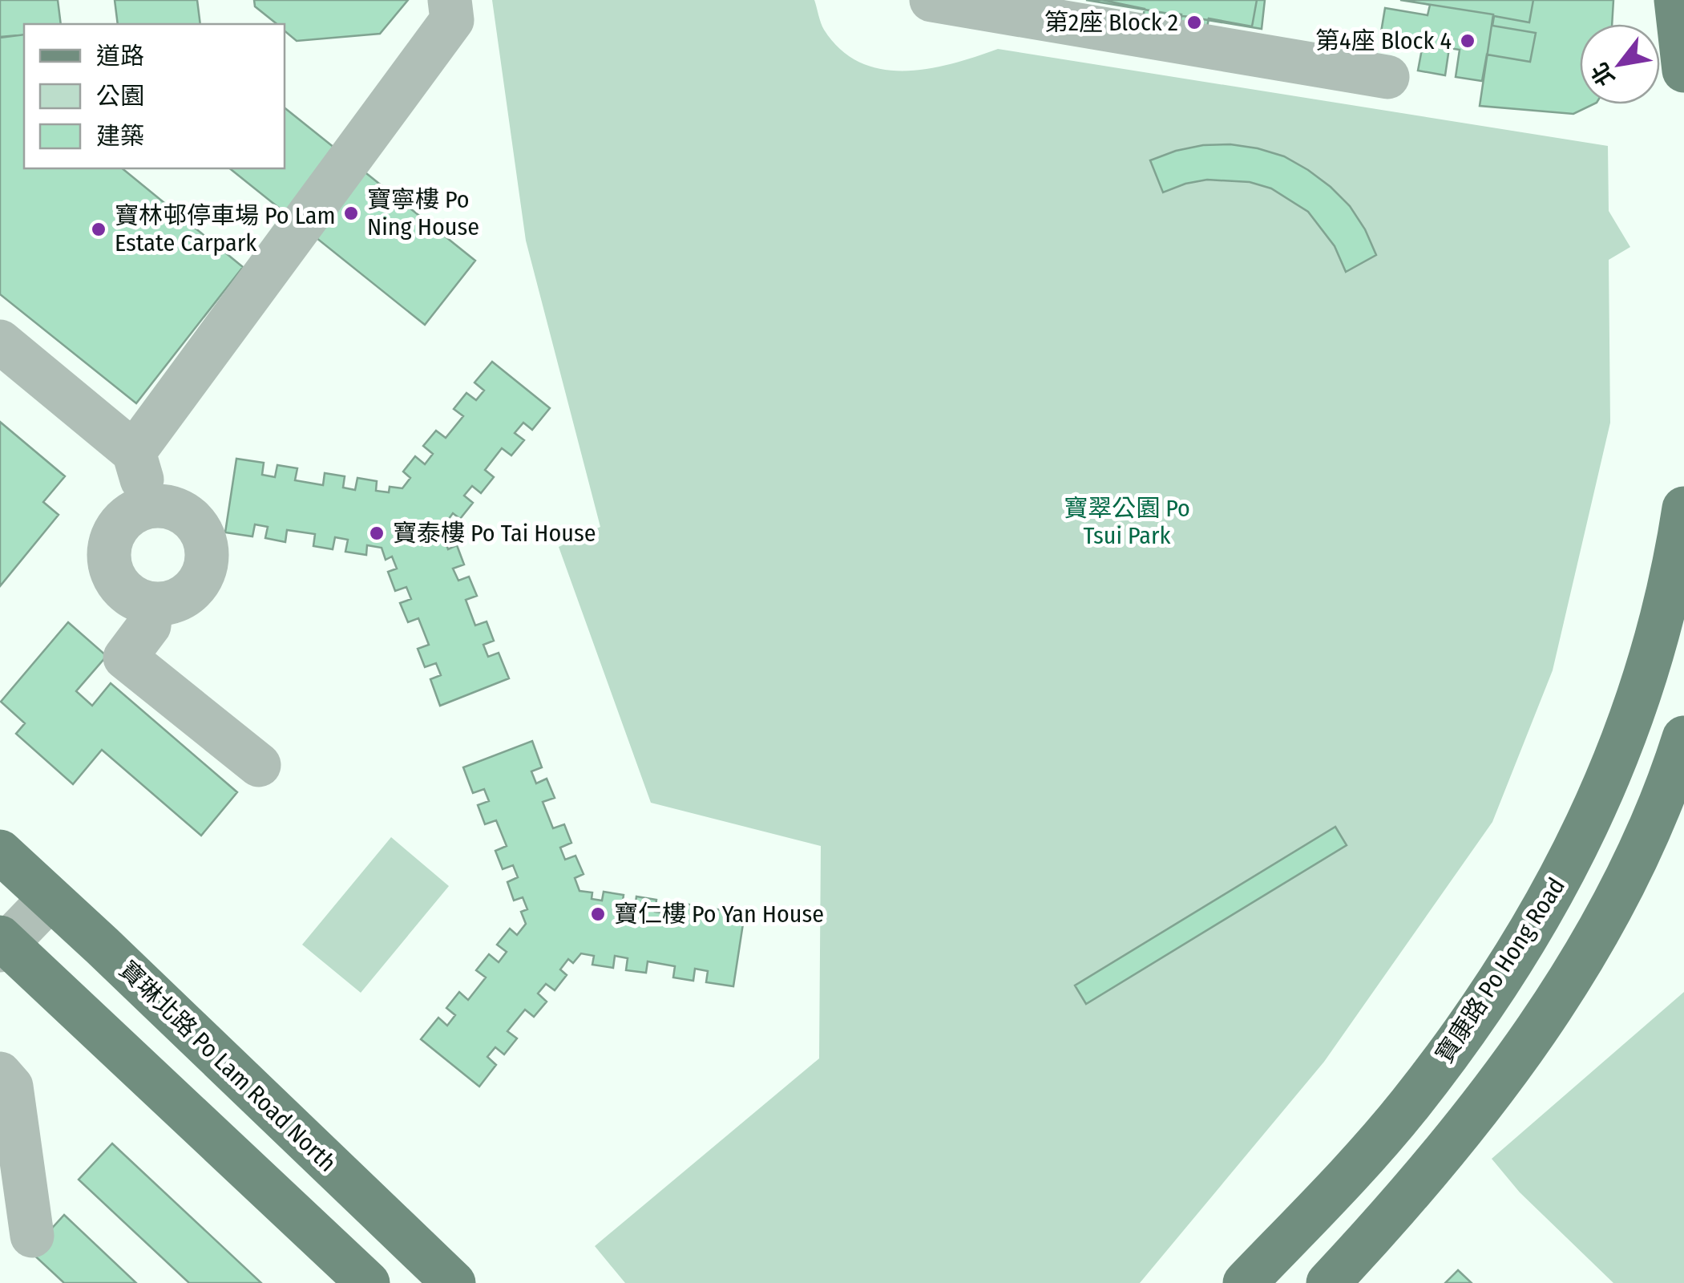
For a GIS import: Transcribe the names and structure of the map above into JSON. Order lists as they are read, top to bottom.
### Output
{
  "streets": {
    "main road": ["寶康路 Po Hong Road", "寶琳北路 Po Lam Road North"]
  },
  "parks": ["寶翠公園 Po Tsui Park"],
  "places": [
    "第2座 Block 2",
    "第4座 Block 4",
    "寶寧樓 Po Ning House",
    "寶林邨停車場 Po Lam Estate Carpark",
    "寶泰樓 Po Tai House",
    "寶仁樓 Po Yan House"
  ],
  "legend": ["道路", "公園", "建築"],
  "north": "bottom left"
}
